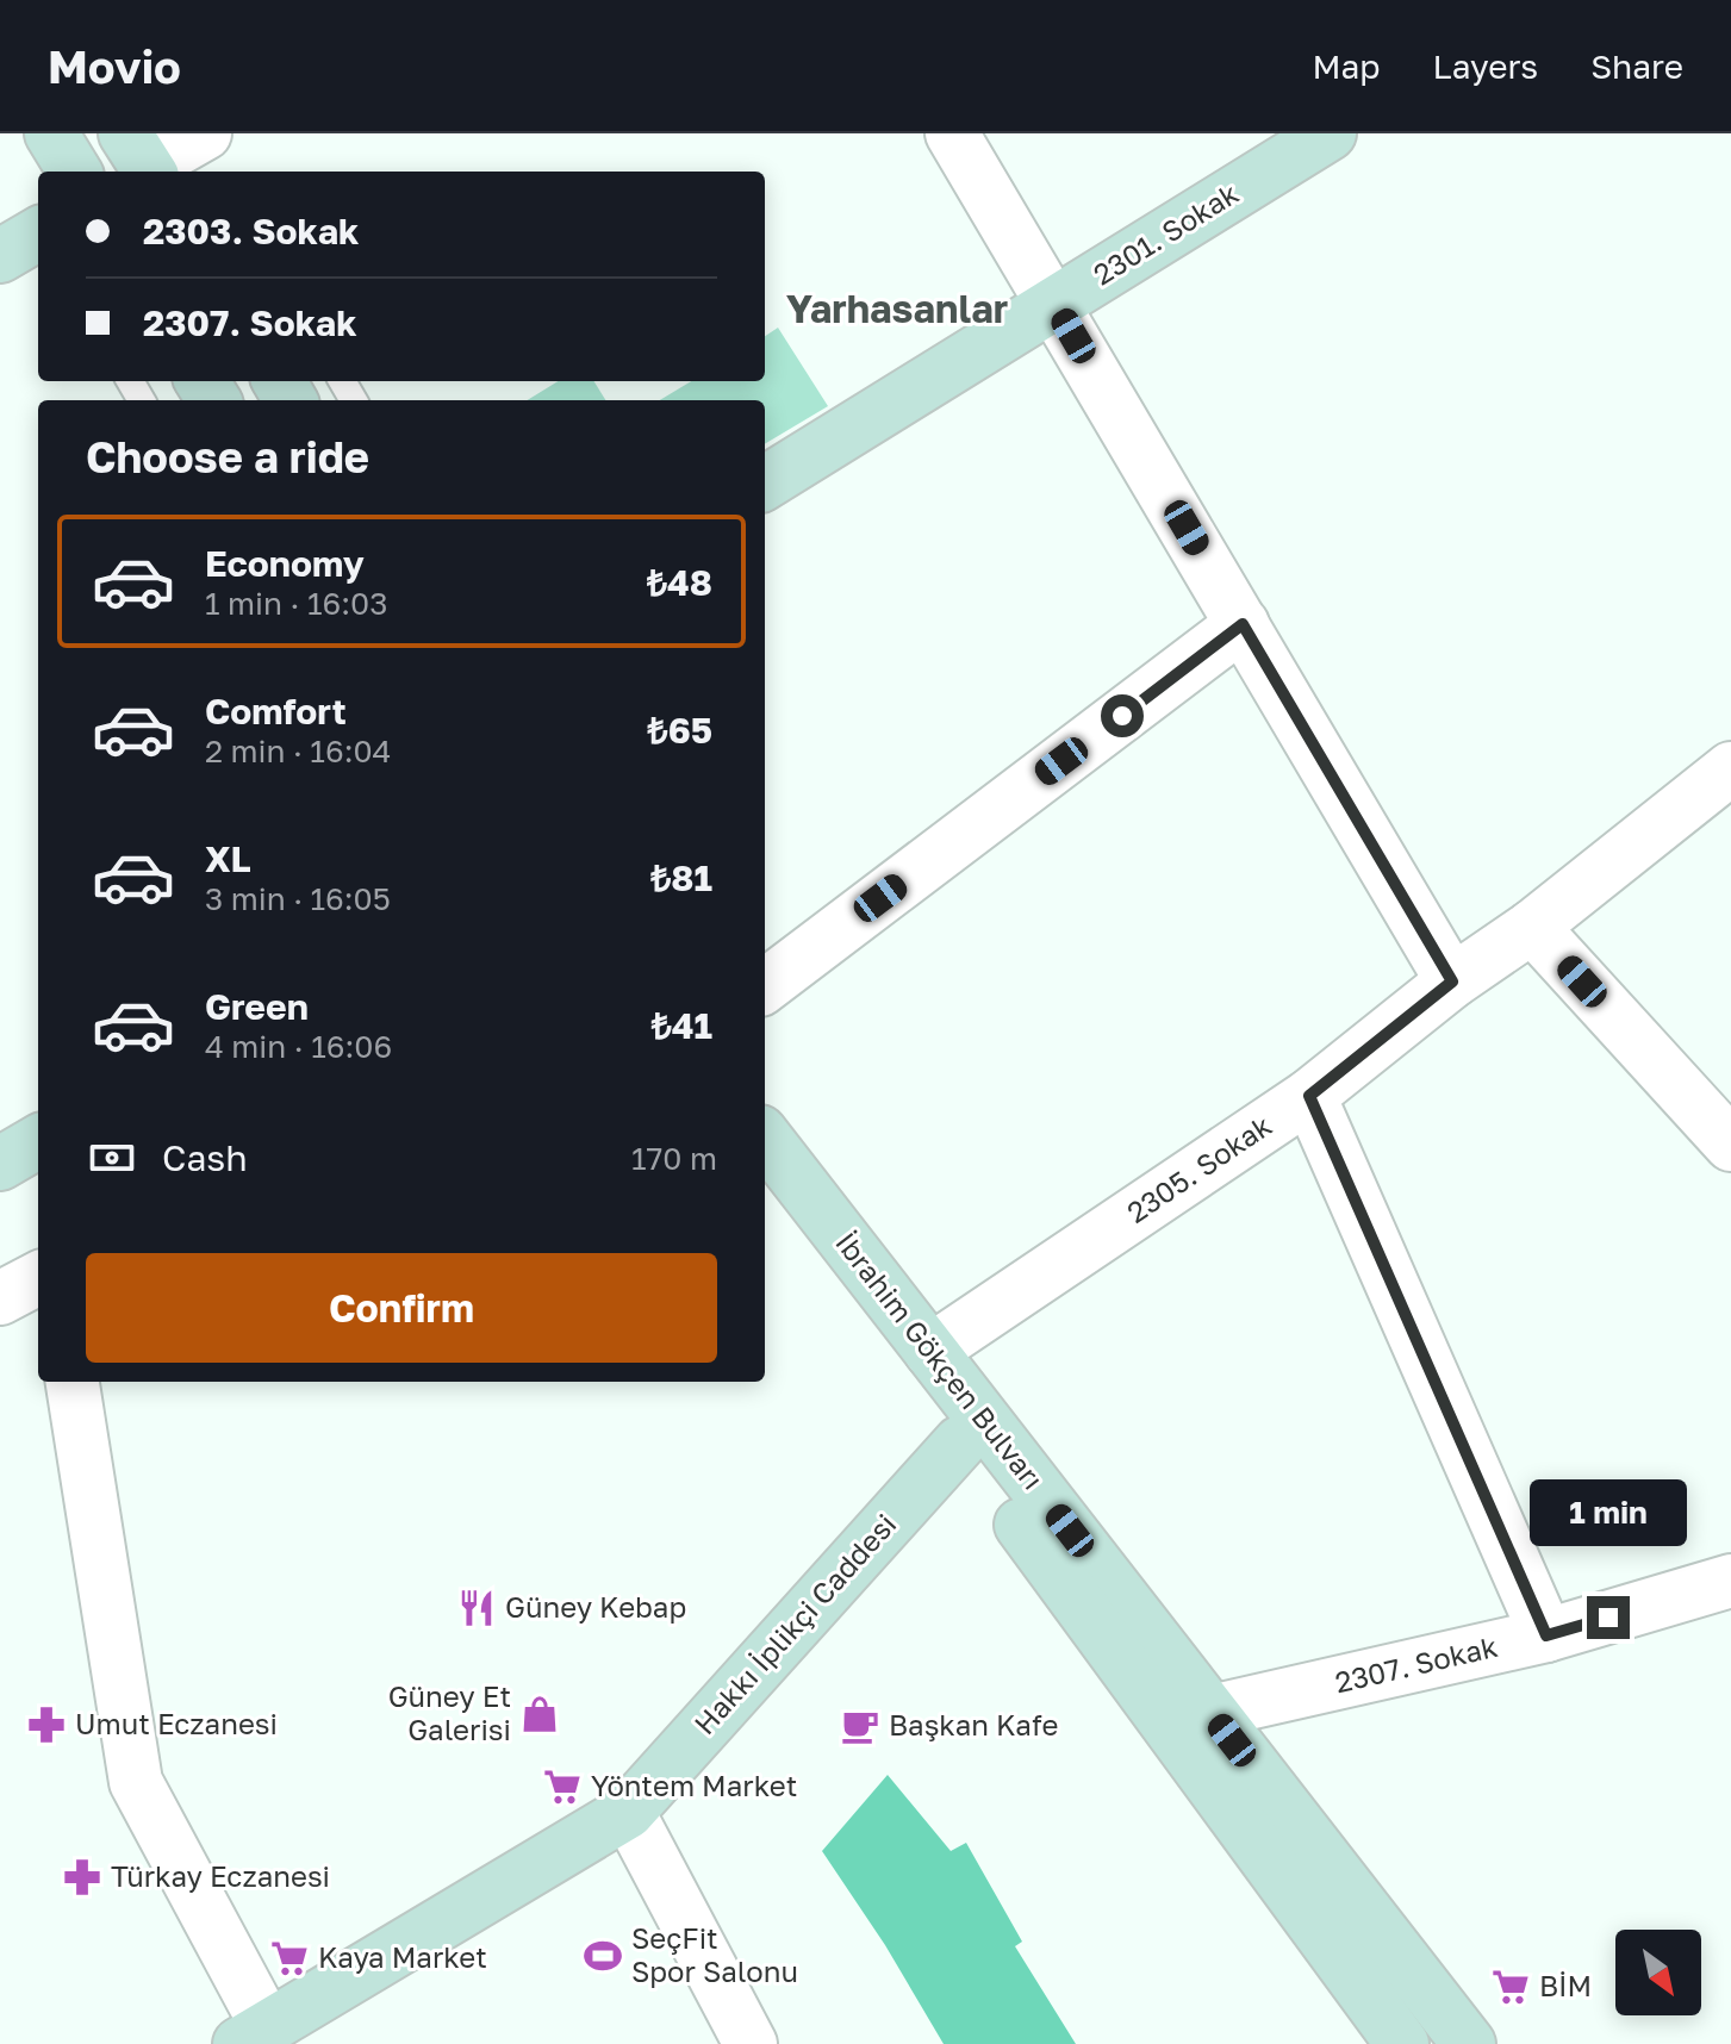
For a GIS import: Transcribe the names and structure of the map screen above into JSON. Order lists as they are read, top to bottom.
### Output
{
  "streets": {
    "main road": ["2301. Sokak", "İbrahim Gökçen Bulvarı", "Hakkı İplikçi Caddesi"],
    "street": ["2305. Sokak", "2307. Sokak"]
  },
  "crossings": [
    ["2305. Sokak", "İbrahim Gökçen Bulvarı"],
    ["İbrahim Gökçen Bulvarı", "Hakkı İplikçi Caddesi"],
    ["İbrahim Gökçen Bulvarı", "2307. Sokak"]
  ],
  "districts": ["Yarhasanlar"],
  "places": {
    "restaurant": ["Güney Kebap"],
    "shop": ["Güney Et Galerisi"],
    "pharmacy": ["Umut Eczanesi", "Türkay Eczanesi"],
    "cafe": ["Başkan Kafe"],
    "supermarket": ["Yöntem Market", "Kaya Market", "BİM"],
    "sports": ["SeçFit Spor Salonu"]
  },
  "north": "bottom right",
  "page": {
    "header": "Movio",
    "nav": ["Map", "Layers", "Share"],
    "banner": ["2303. Sokak", "2307. Sokak"],
    "heading": "Choose a ride",
    "list": [
      {
        "name": "Economy",
        "note": "1 min · 16:03",
        "value": "₺48"
      },
      {
        "name": "Comfort",
        "note": "2 min · 16:04",
        "value": "₺65"
      },
      {
        "name": "XL",
        "note": "3 min · 16:05",
        "value": "₺81"
      },
      {
        "name": "Green",
        "note": "4 min · 16:06",
        "value": "₺41"
      }
    ],
    "pay": ["Cash", "170 m"],
    "buttons": "Confirm",
    "bubble": "1 min"
  }
}
